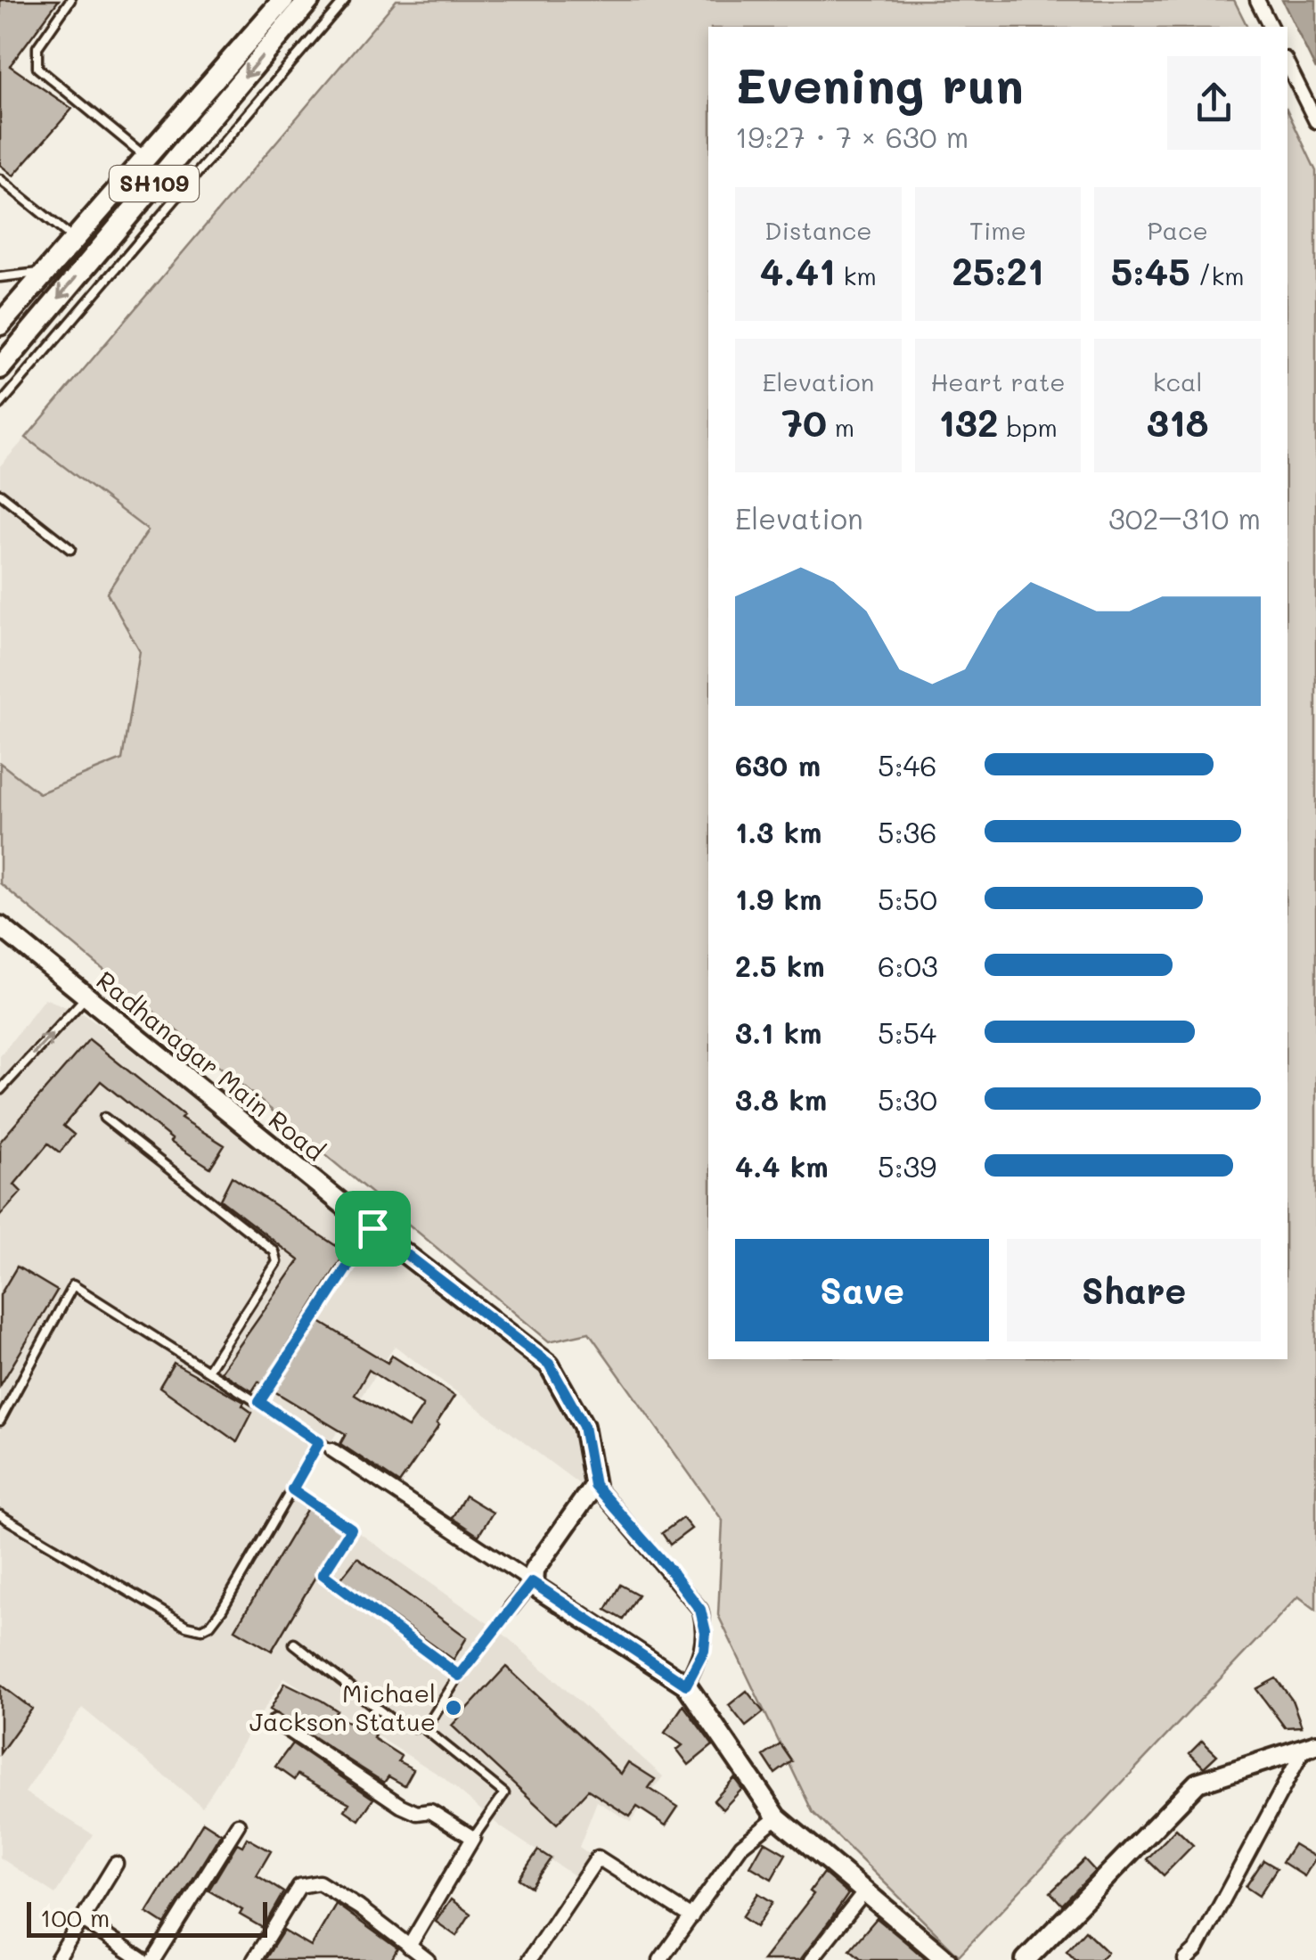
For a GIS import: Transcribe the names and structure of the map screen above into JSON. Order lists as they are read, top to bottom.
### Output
{
  "streets": {
    "main road": ["SH109"],
    "street": ["Radhanagar Main Road"]
  },
  "places": ["Michael Jackson Statue"],
  "scale_bar": "100 m",
  "page": {
    "heading": ["Evening run", "19:27 · 7 × 630 m"],
    "stats": [
      ["Distance", "4.41 km"],
      ["Time", "25:21"],
      ["Pace", "5:45 /km"],
      ["Elevation", "70 m"],
      ["Heart rate", "132 bpm"],
      ["kcal", "318"]
    ],
    "chart": ["Elevation", "302–310 m"],
    "list": [
      {
        "name": "630 m",
        "note": "5:46"
      },
      {
        "name": "1.3 km",
        "note": "5:36"
      },
      {
        "name": "1.9 km",
        "note": "5:50"
      },
      {
        "name": "2.5 km",
        "note": "6:03"
      },
      {
        "name": "3.1 km",
        "note": "5:54"
      },
      {
        "name": "3.8 km",
        "note": "5:30"
      },
      {
        "name": "4.4 km",
        "note": "5:39"
      }
    ],
    "buttons": ["Save", "Share"],
    "scale": "100 m"
  }
}
